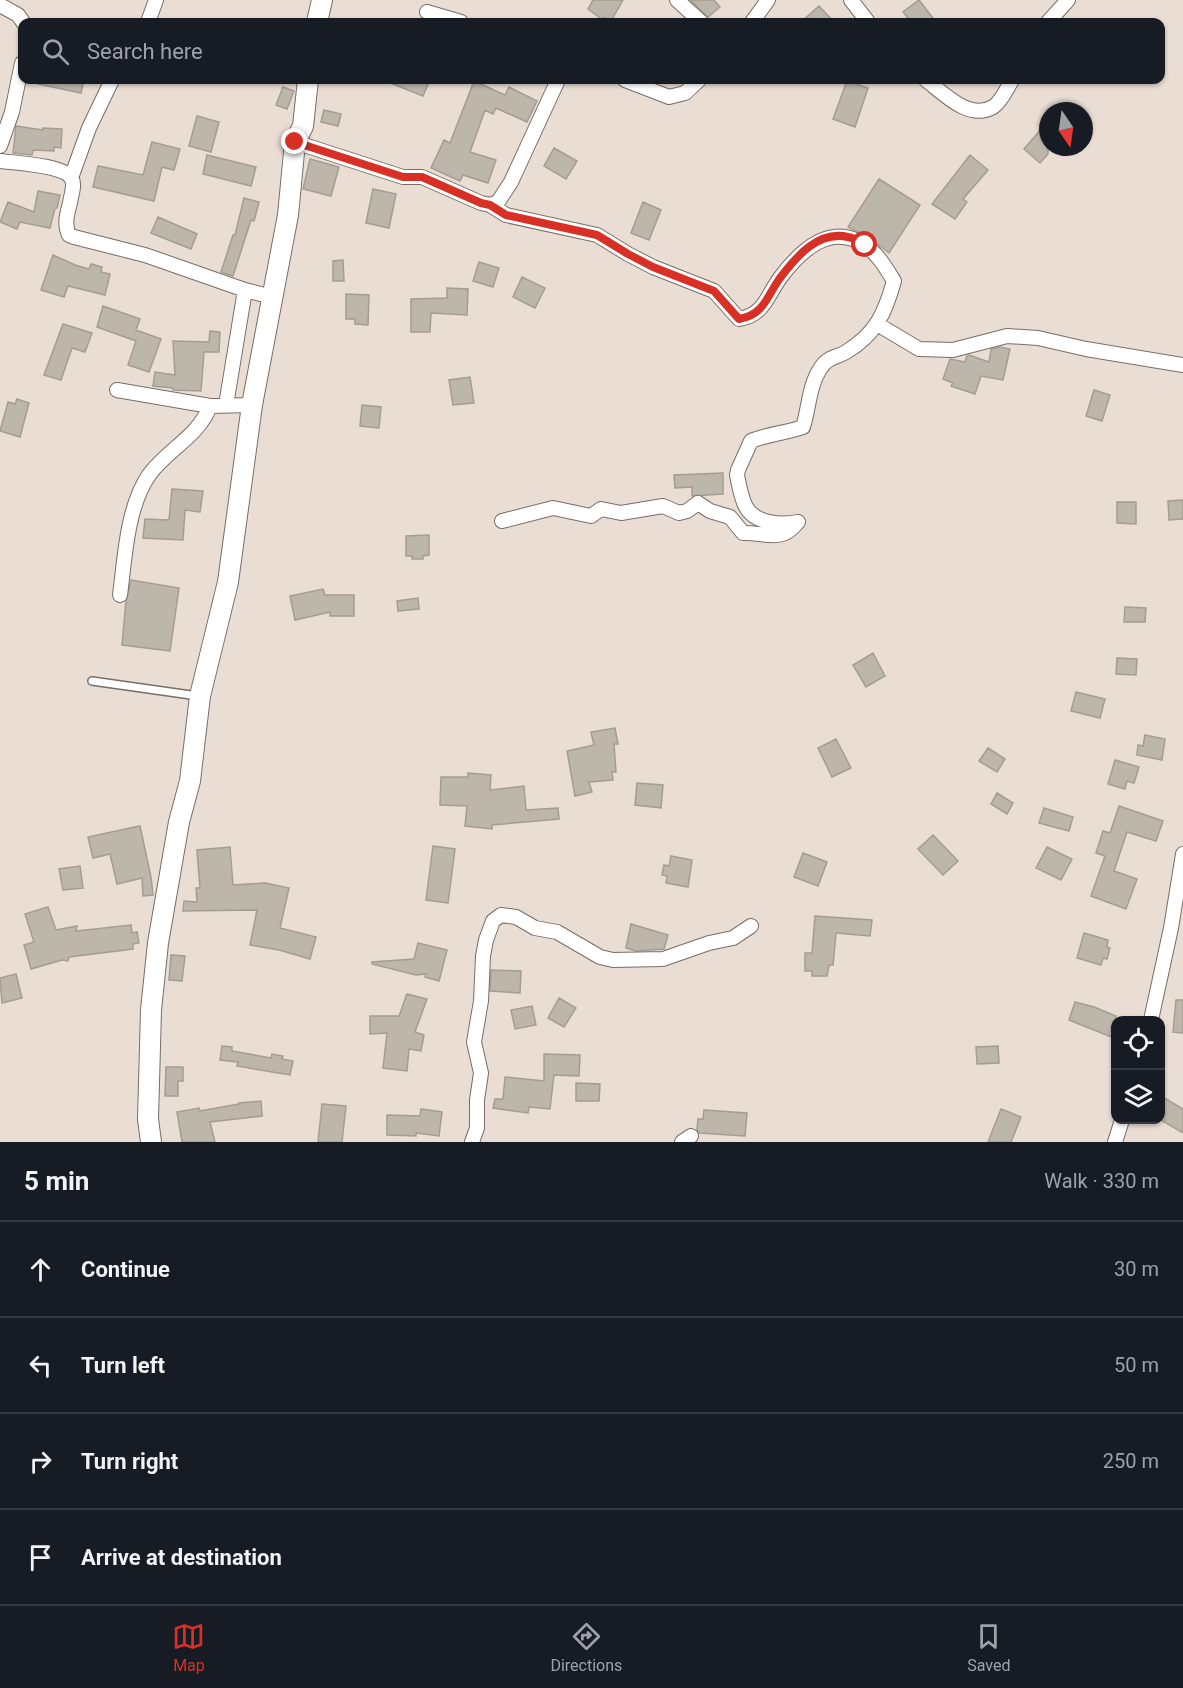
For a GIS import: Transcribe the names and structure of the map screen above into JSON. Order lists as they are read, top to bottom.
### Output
{
  "north": "bottom",
  "page": {
    "search": "Search here",
    "heading": ["5 min", "Walk · 330 m"],
    "list": [
      ["Continue", "30 m"],
      ["Turn left", "50 m"],
      ["Turn right", "250 m"],
      "Arrive at destination"
    ],
    "nav": ["Map", "Directions", "Saved"]
  }
}
